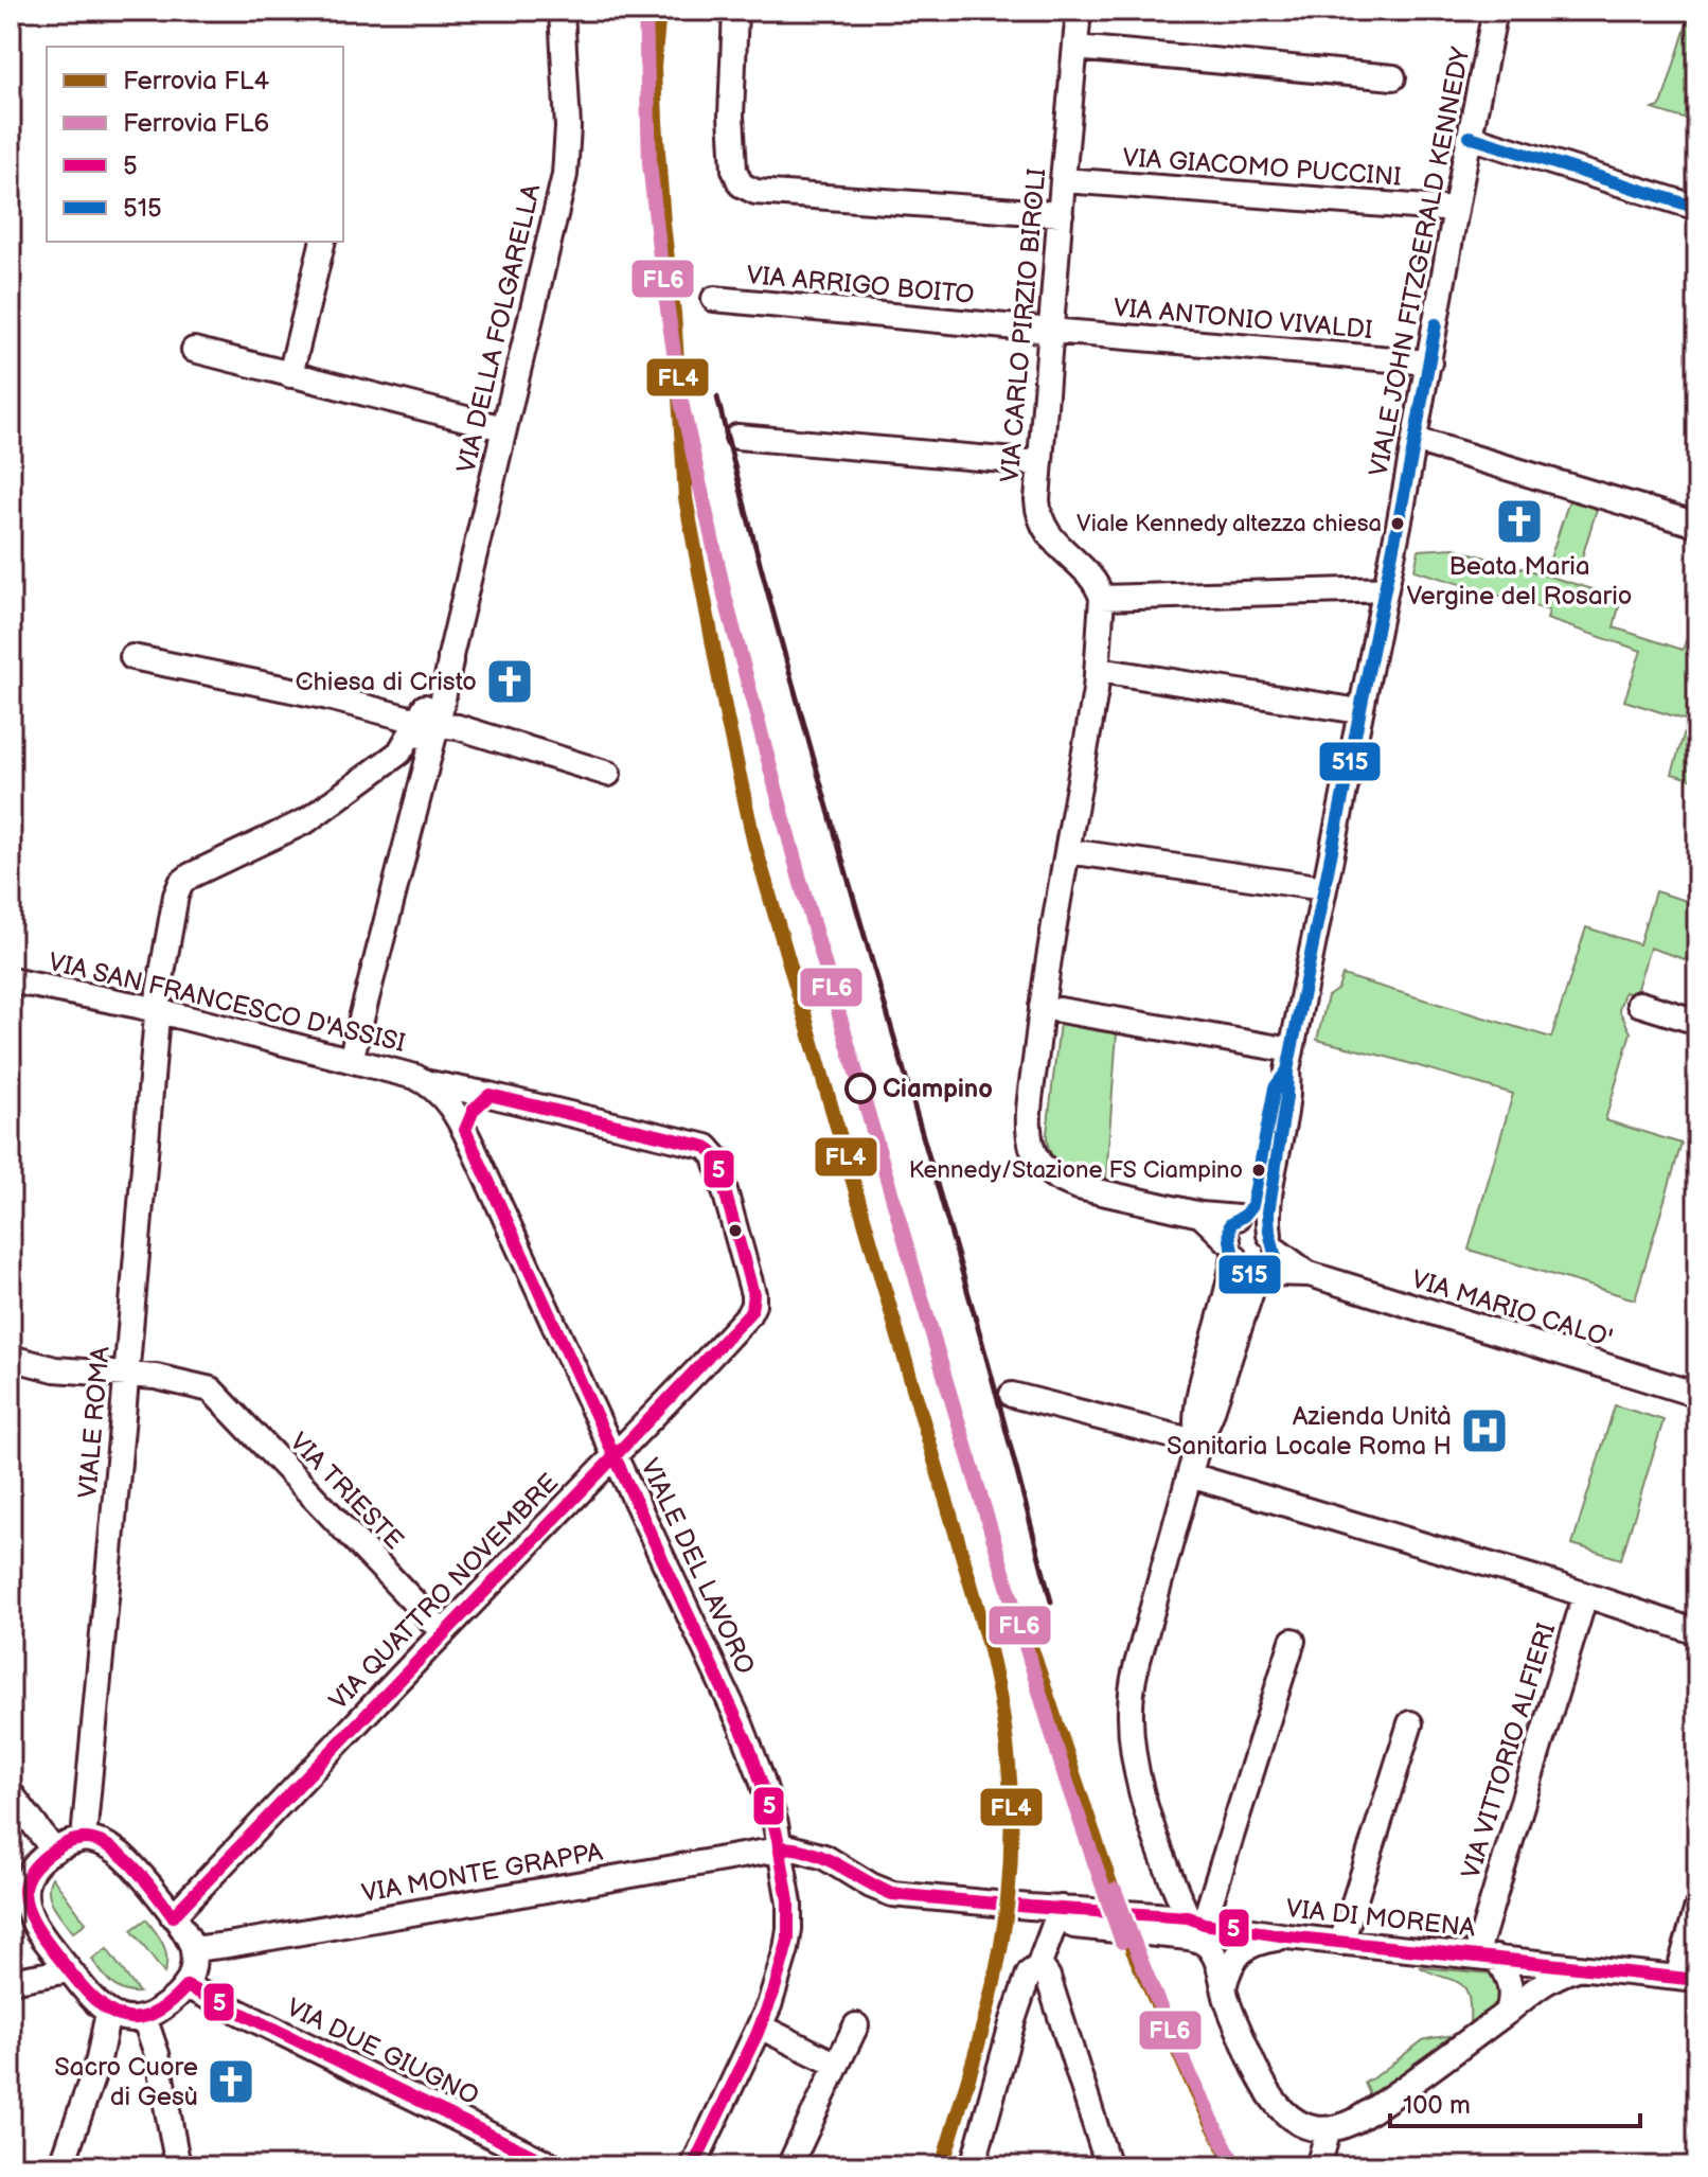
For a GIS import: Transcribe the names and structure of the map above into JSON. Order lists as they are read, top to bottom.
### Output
{
  "streets": {
    "street": [
      "VIA GIACOMO PUCCINI",
      "VIALE JOHN FITZGERALD KENNEDY",
      "VIA ARRIGO BOITO",
      "VIA ANTONIO VIVALDI",
      "VIA CARLO PIRZIO BIROLI",
      "VIA DELLA FOLGARELLA",
      "VIA SAN FRANCESCO D'ASSISI",
      "VIA MARIO CALO'",
      "VIALE ROMA",
      "VIA TRIESTE",
      "VIALE DEL LAVORO",
      "VIA QUATTRO NOVEMBRE",
      "VIA VITTORIO ALFIERI",
      "VIA MONTE GRAPPA",
      "VIA DI MORENA",
      "VIA DUE GIUGNO"
    ]
  },
  "crossings": [
    ["VIA GIACOMO PUCCINI", "VIALE JOHN FITZGERALD KENNEDY"],
    ["VIA GIACOMO PUCCINI", "VIA CARLO PIRZIO BIROLI"],
    ["VIALE JOHN FITZGERALD KENNEDY", "VIA ANTONIO VIVALDI"],
    ["VIALE JOHN FITZGERALD KENNEDY", "VIA MARIO CALO'"],
    ["VIALE JOHN FITZGERALD KENNEDY", "VIA DI MORENA"],
    ["VIA ARRIGO BOITO", "VIA ANTONIO VIVALDI"],
    ["VIA ARRIGO BOITO", "VIA CARLO PIRZIO BIROLI"],
    ["VIA ANTONIO VIVALDI", "VIA CARLO PIRZIO BIROLI"],
    ["VIA DELLA FOLGARELLA", "VIA SAN FRANCESCO D'ASSISI"],
    ["VIA SAN FRANCESCO D'ASSISI", "VIALE ROMA"],
    ["VIA SAN FRANCESCO D'ASSISI", "VIALE DEL LAVORO"],
    ["VIA SAN FRANCESCO D'ASSISI", "VIA QUATTRO NOVEMBRE"],
    ["VIALE ROMA", "VIA TRIESTE"],
    ["VIALE ROMA", "VIA QUATTRO NOVEMBRE"],
    ["VIALE ROMA", "VIA MONTE GRAPPA"],
    ["VIALE ROMA", "VIA DUE GIUGNO"],
    ["VIA TRIESTE", "VIA QUATTRO NOVEMBRE"],
    ["VIALE DEL LAVORO", "VIA QUATTRO NOVEMBRE"],
    ["VIALE DEL LAVORO", "VIA MONTE GRAPPA"],
    ["VIALE DEL LAVORO", "VIA DI MORENA"],
    ["VIA QUATTRO NOVEMBRE", "VIA MONTE GRAPPA"],
    ["VIA QUATTRO NOVEMBRE", "VIA DUE GIUGNO"],
    ["VIA VITTORIO ALFIERI", "VIA DI MORENA"],
    ["VIA MONTE GRAPPA", "VIA DI MORENA"],
    ["VIA MONTE GRAPPA", "VIA DUE GIUGNO"]
  ],
  "places": {
    "church": ["Beata Maria Vergine del Rosario", "Chiesa di Cristo", "Sacro Cuore di Gesù"],
    "other": ["Viale Kennedy altezza chiesa", "Ciampino", "Kennedy/Stazione FS Ciampino"],
    "hospital": ["Azienda Unità Sanitaria Locale Roma H"]
  },
  "lines": [
    "rail line FL4",
    "rail line FL6",
    "transit line 515",
    "transit line 5"
  ],
  "legend": [
    "Ferrovia FL4",
    "Ferrovia FL6",
    "5",
    "515"
  ],
  "scale_bar": "100 m"
}
